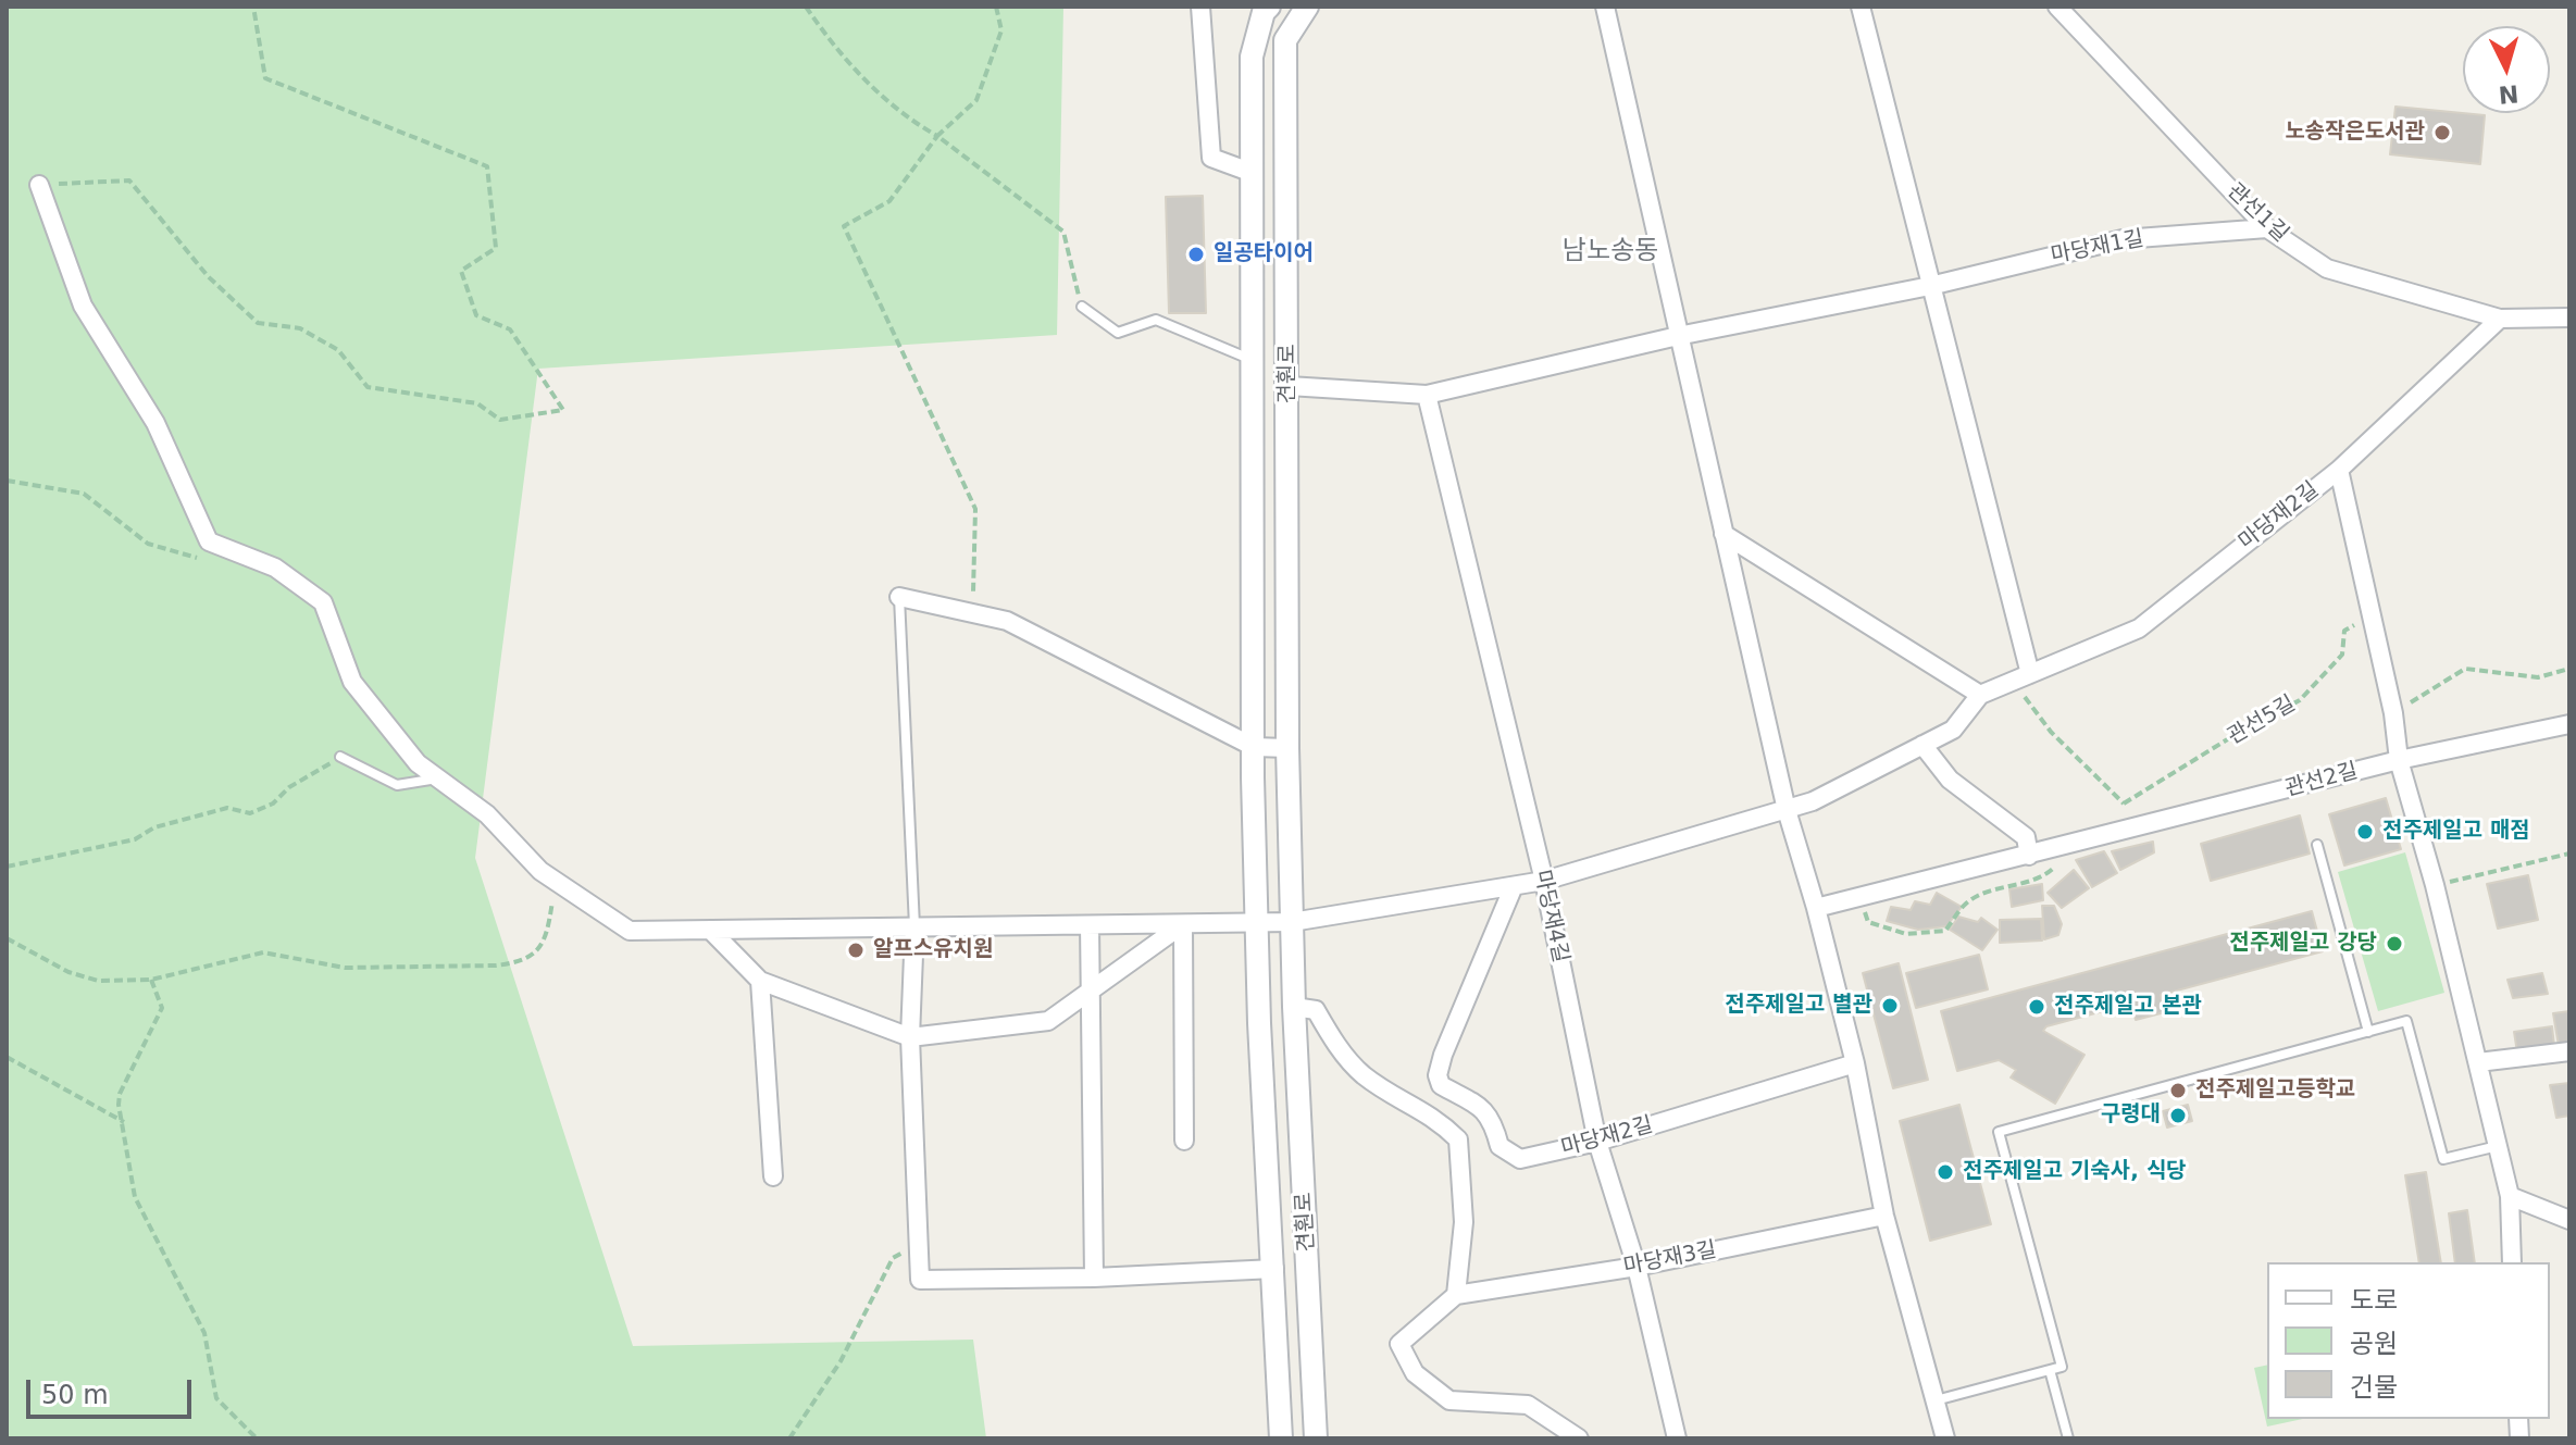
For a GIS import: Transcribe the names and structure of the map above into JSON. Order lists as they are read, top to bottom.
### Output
{
  "streets": {
    "street": [
      "관선1길",
      "마당재1길",
      "견훤로",
      "마당재2길",
      "관선2길",
      "마당재4길",
      "마당재3길"
    ],
    "path": ["관선5길"]
  },
  "crossings": [
    ["관선1길", "마당재1길"],
    ["관선1길", "마당재2길"],
    ["마당재1길", "견훤로"],
    ["마당재1길", "마당재4길"],
    ["견훤로", "마당재2길"],
    ["마당재2길", "관선5길"],
    ["마당재2길", "마당재4길"],
    ["마당재4길", "마당재3길"]
  ],
  "districts": ["남노송동"],
  "places": [
    "노송작은도서관",
    "일공타이어",
    "전주제일고 매점",
    "전주제일고 강당",
    "알프스유치원",
    "전주제일고 별관",
    "전주제일고 본관",
    "전주제일고등학교",
    "구령대",
    "전주제일고 기숙사, 식당"
  ],
  "legend": ["도로", "공원", "건물"],
  "scale_bar": "50 m",
  "north": "bottom"
}
